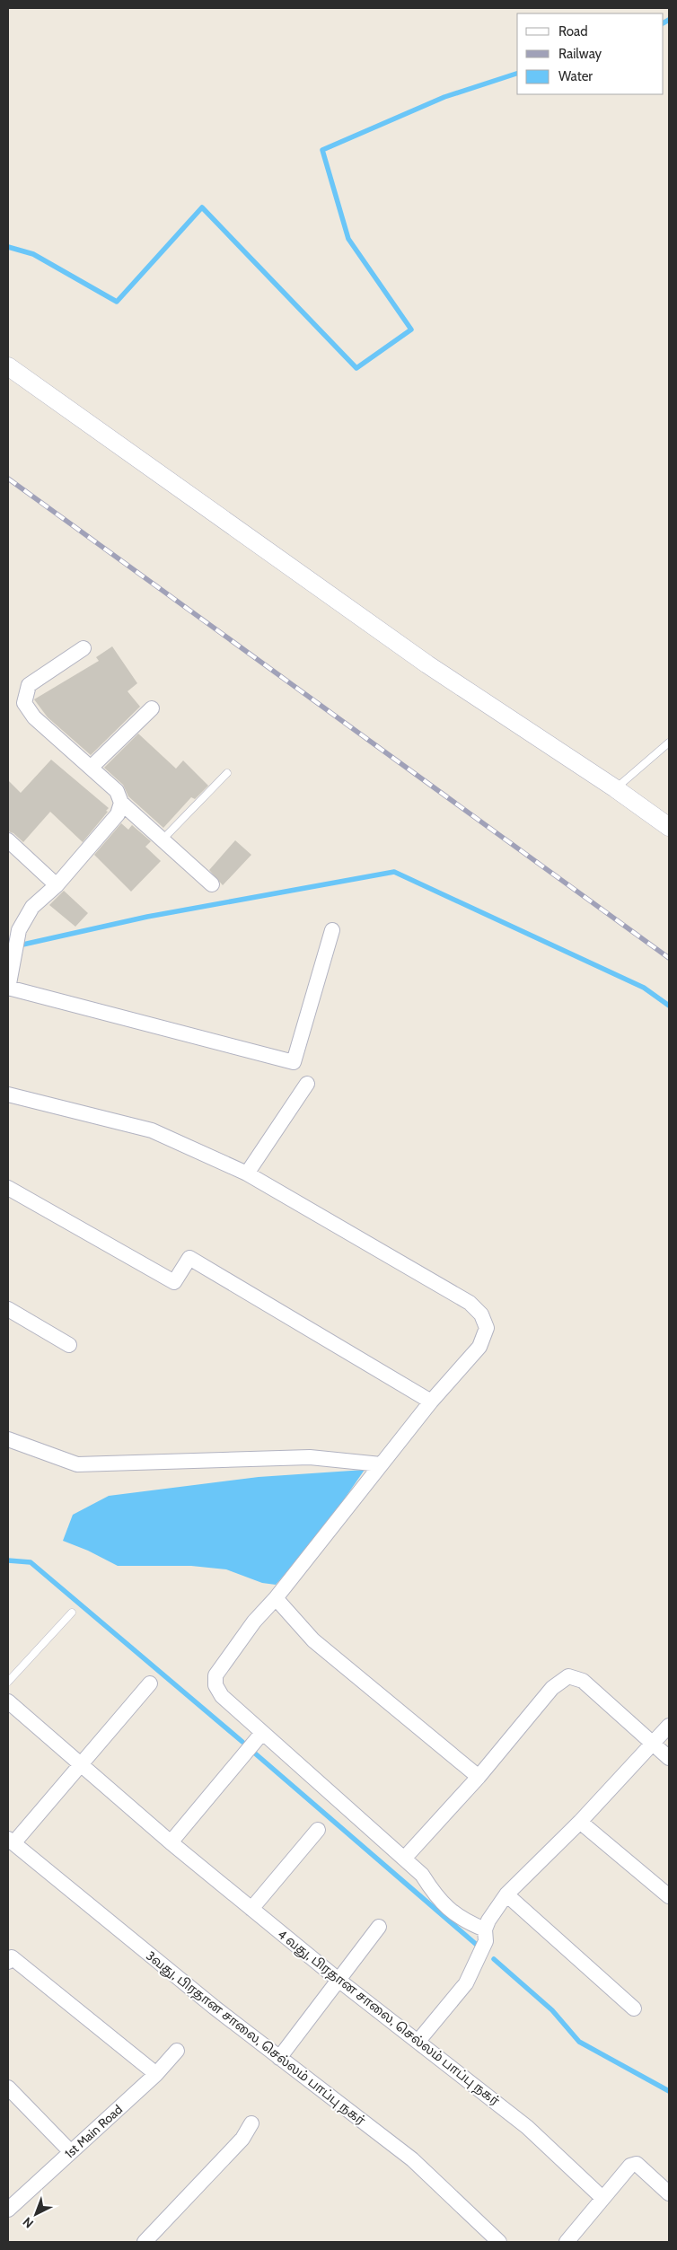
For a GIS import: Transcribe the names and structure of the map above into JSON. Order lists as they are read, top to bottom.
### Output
{
  "streets": {
    "street": ["4 வது, பிரதான சாலை, செல்லம் பாப்பு நகர்", "3வது, பிரதான சாலை, செல்லம் பாப்பு நகர்", "1st Main Road"]
  },
  "legend": ["Road", "Railway", "Water"],
  "north": "bottom left"
}
